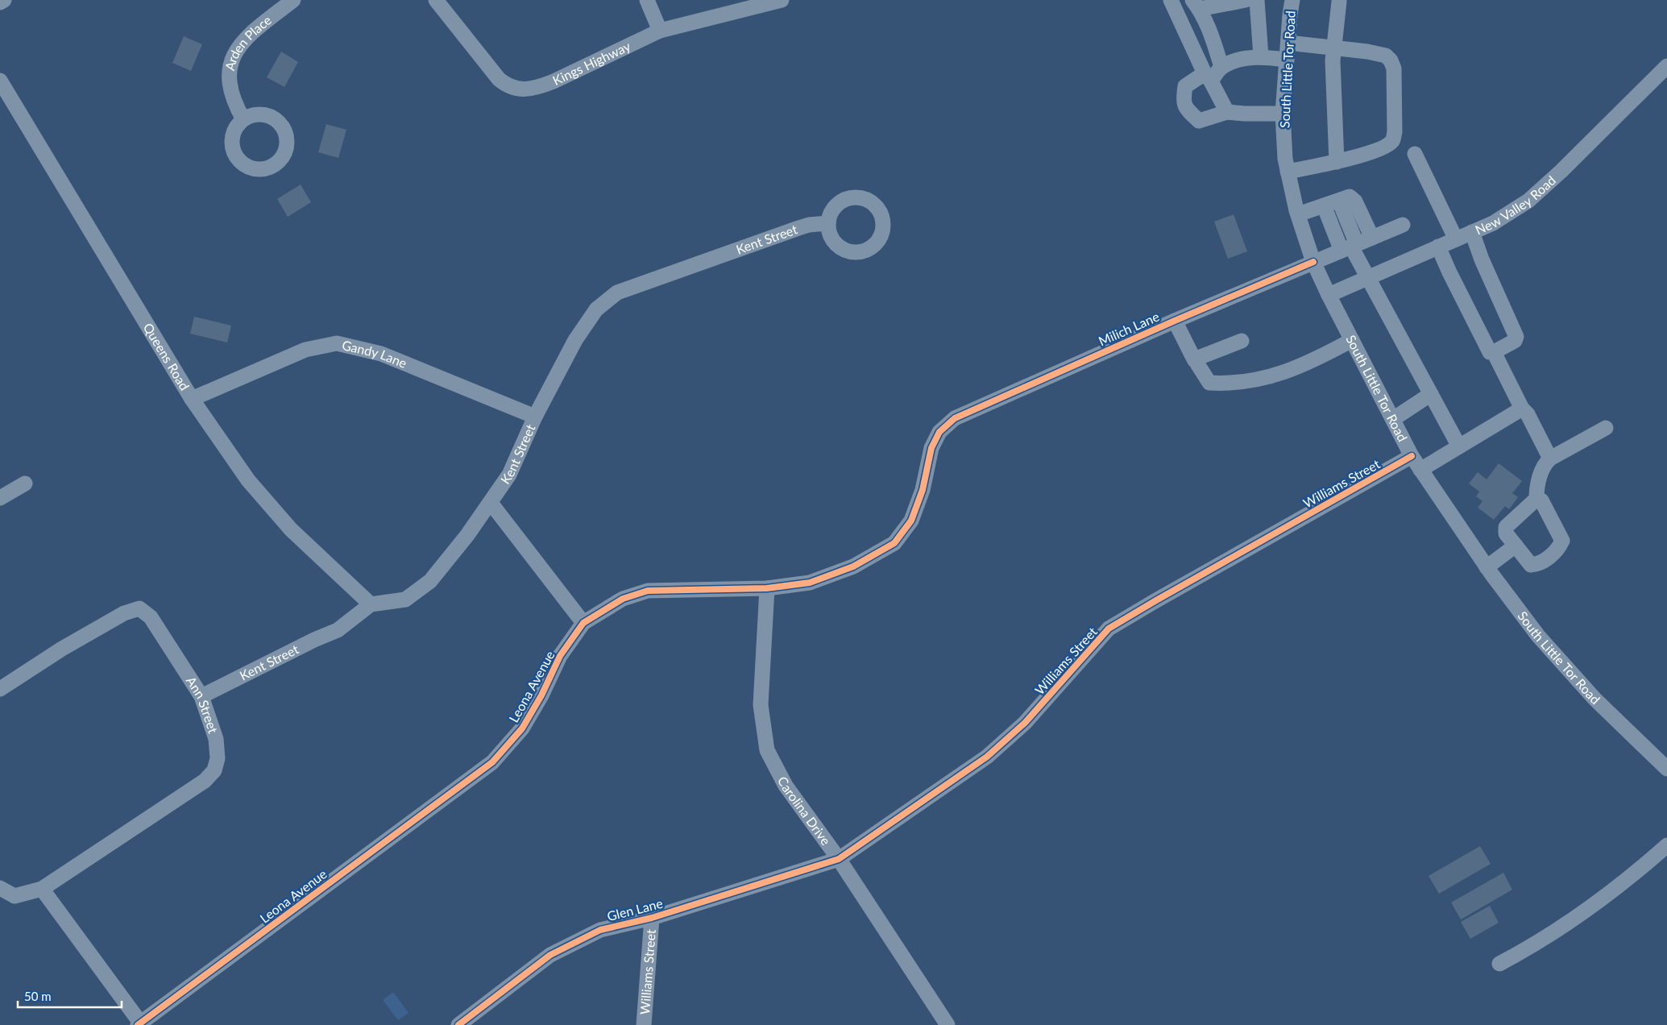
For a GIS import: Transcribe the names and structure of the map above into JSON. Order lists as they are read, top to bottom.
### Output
{
  "streets": {
    "street": [
      "Arden Place",
      "Kings Highway",
      "South Little Tor Road",
      "New Valley Road",
      "Kent Street",
      "Milich Lane",
      "Gandy Lane",
      "Queens Road",
      "Williams Street",
      "Leona Avenue",
      "Ann Street",
      "Carolina Drive",
      "Glen Lane"
    ]
  },
  "crossings": [
    ["South Little Tor Road", "New Valley Road"],
    ["South Little Tor Road", "Milich Lane"],
    ["South Little Tor Road", "Williams Street"],
    ["Kent Street", "Gandy Lane"],
    ["Kent Street", "Queens Road"],
    ["Kent Street", "Ann Street"],
    ["Milich Lane", "Leona Avenue"],
    ["Gandy Lane", "Queens Road"],
    ["Williams Street", "Carolina Drive"],
    ["Williams Street", "Glen Lane"],
    ["Leona Avenue", "Carolina Drive"],
    ["Carolina Drive", "Glen Lane"]
  ],
  "scale_bar": "50 m"
}
